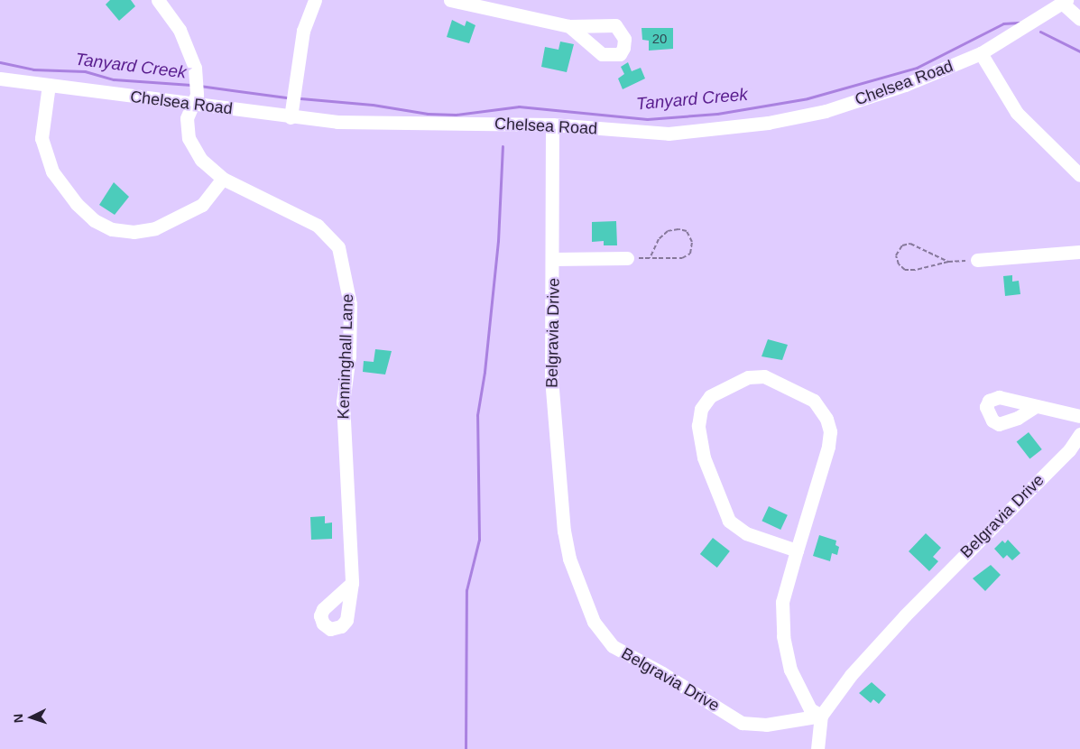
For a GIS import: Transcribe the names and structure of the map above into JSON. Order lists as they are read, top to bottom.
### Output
{
  "streets": {
    "street": ["Chelsea Road", "Belgravia Drive", "Kenninghall Lane"]
  },
  "crossings": [
    ["Chelsea Road", "Belgravia Drive"],
    ["Chelsea Road", "Kenninghall Lane"]
  ],
  "water": ["Tanyard Creek"],
  "house_numbers": ["20"],
  "north": "left"
}
